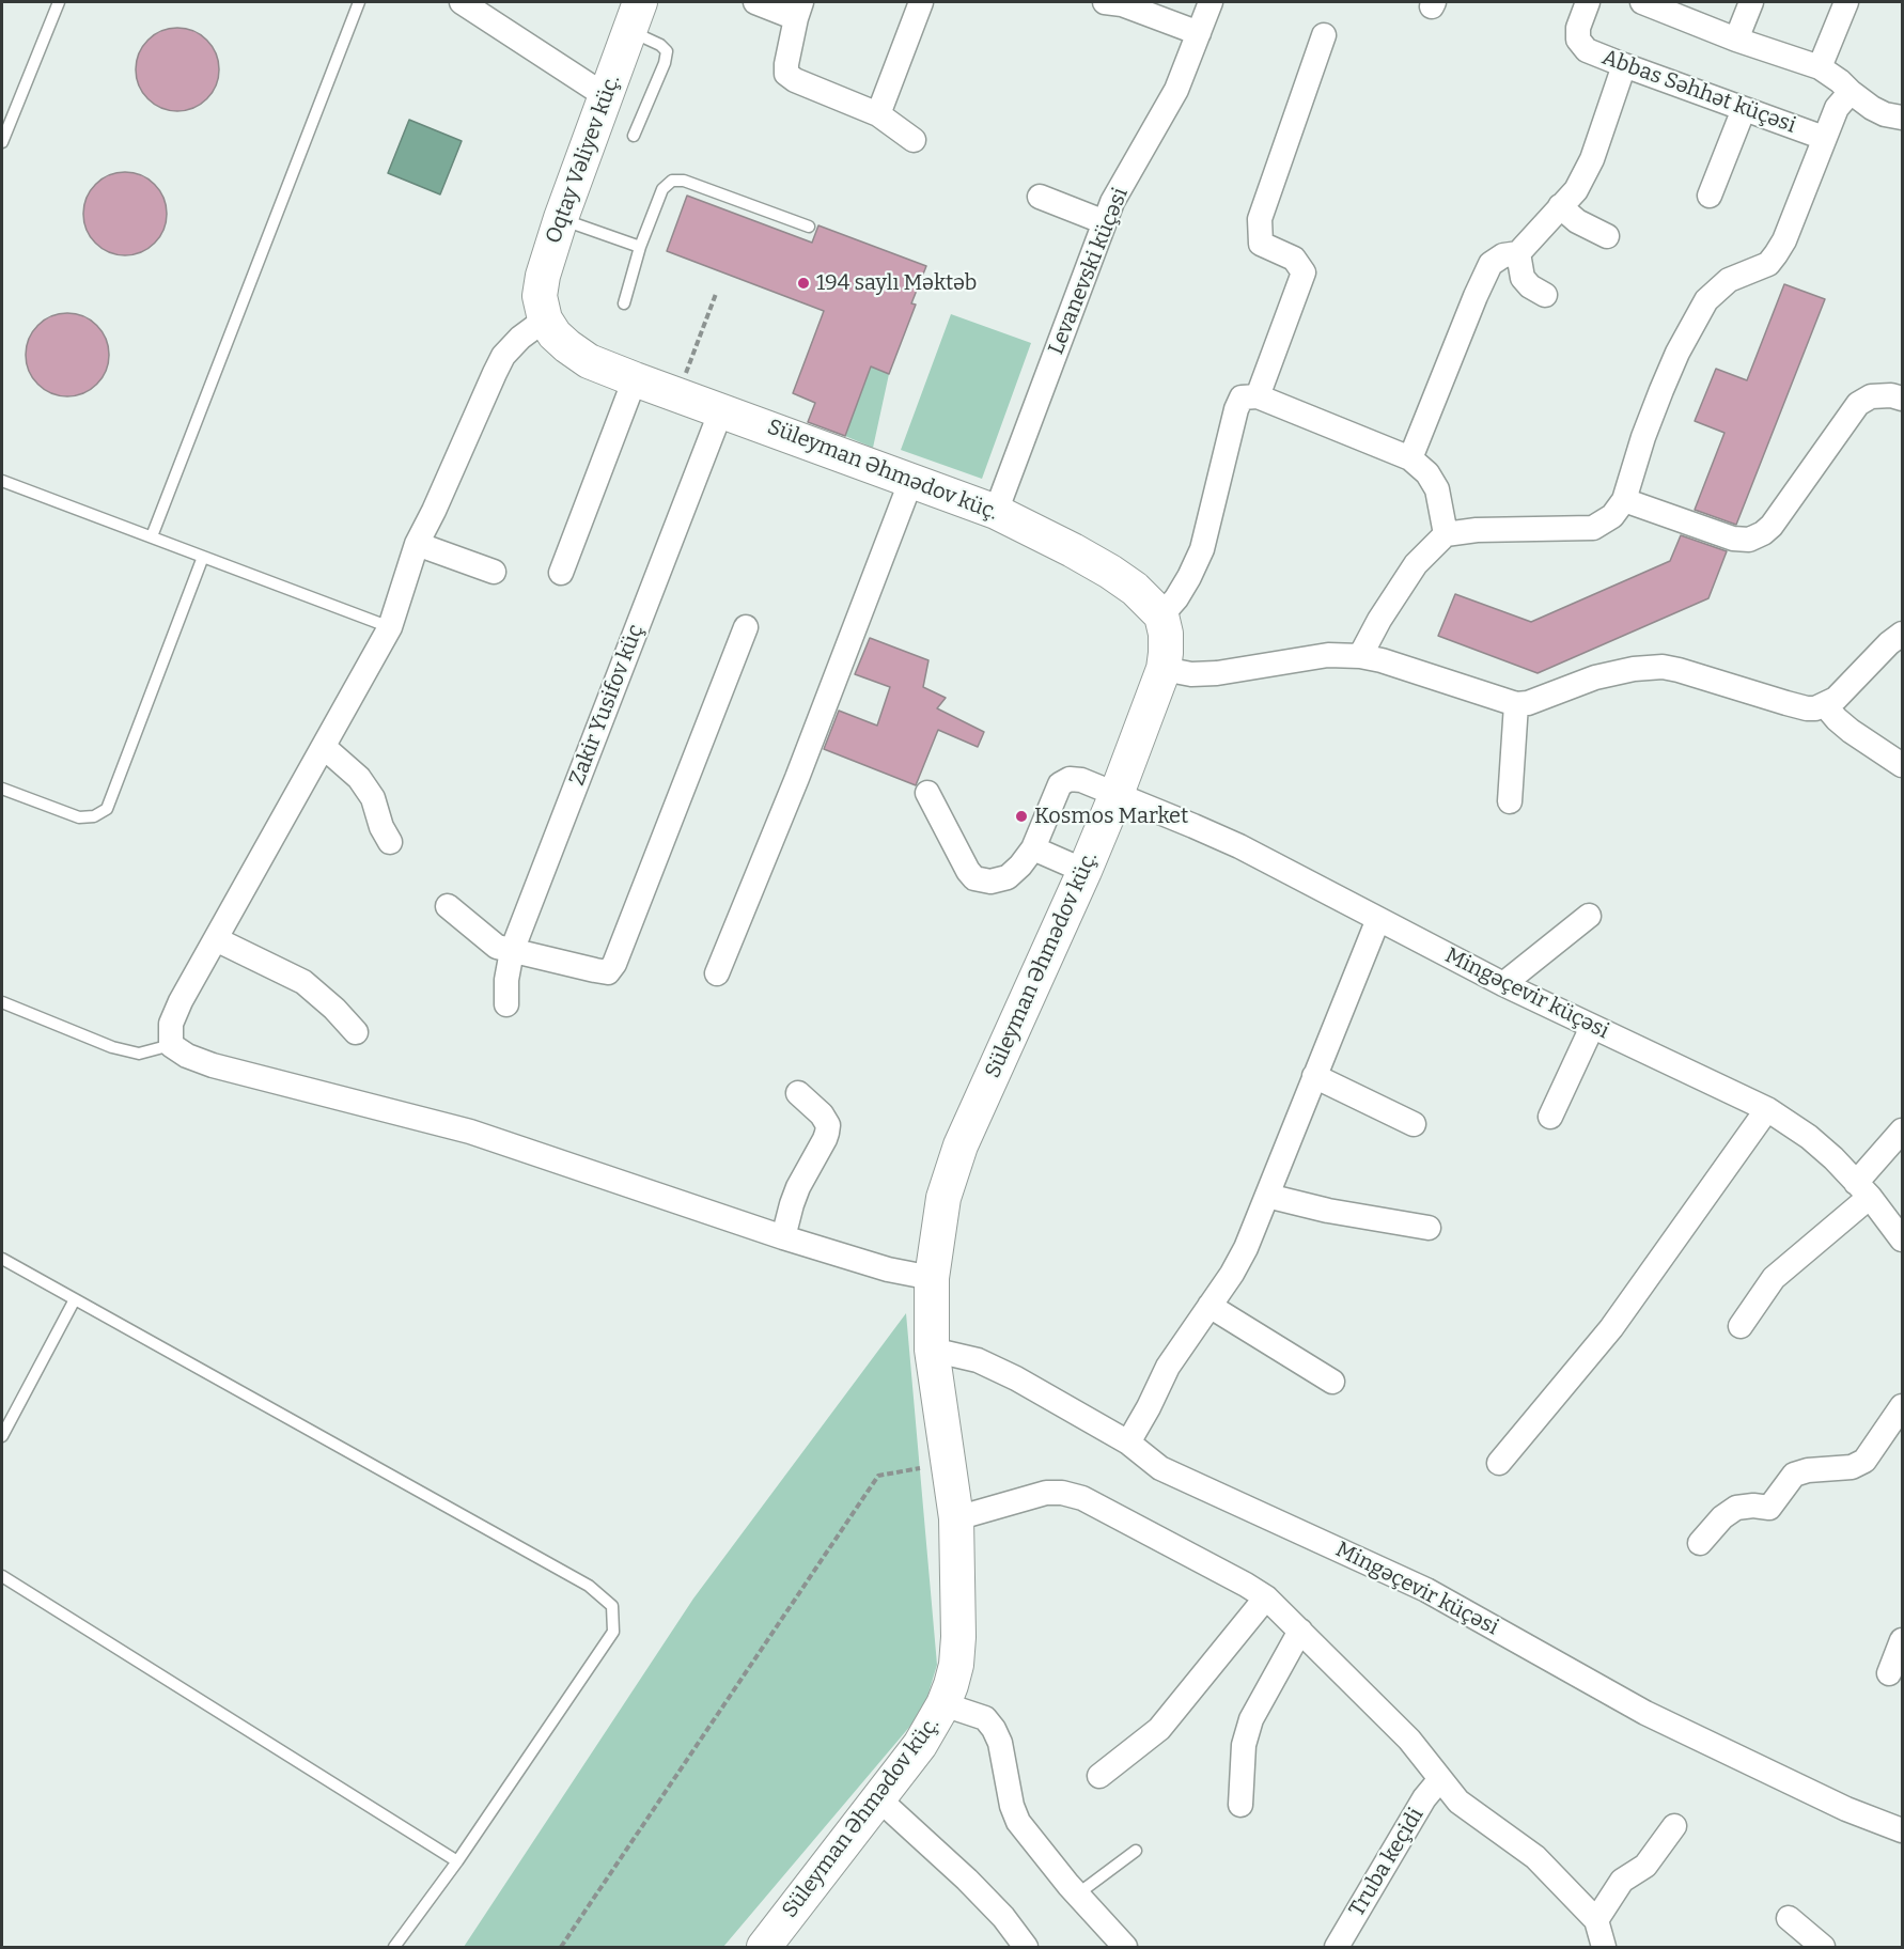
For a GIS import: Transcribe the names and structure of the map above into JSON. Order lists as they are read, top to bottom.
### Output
{
  "streets": {
    "street": [
      "Abbas Səhhət küçəsi",
      "Oqtay Vəliyev küç.",
      "Levanevski küçəsi",
      "Süleyman Əhmədov küç.",
      "Zakir Yusifov küç",
      "Mingəçevir küçəsi",
      "Truba keçidi"
    ]
  },
  "crossings": [
    ["Oqtay Vəliyev küç.", "Süleyman Əhmədov küç."],
    ["Levanevski küçəsi", "Süleyman Əhmədov küç."],
    ["Süleyman Əhmədov küç.", "Zakir Yusifov küç"],
    ["Süleyman Əhmədov küç.", "Mingəçevir küçəsi"]
  ],
  "places": ["194 saylı Məktəb", "Kosmos Market"]
}
